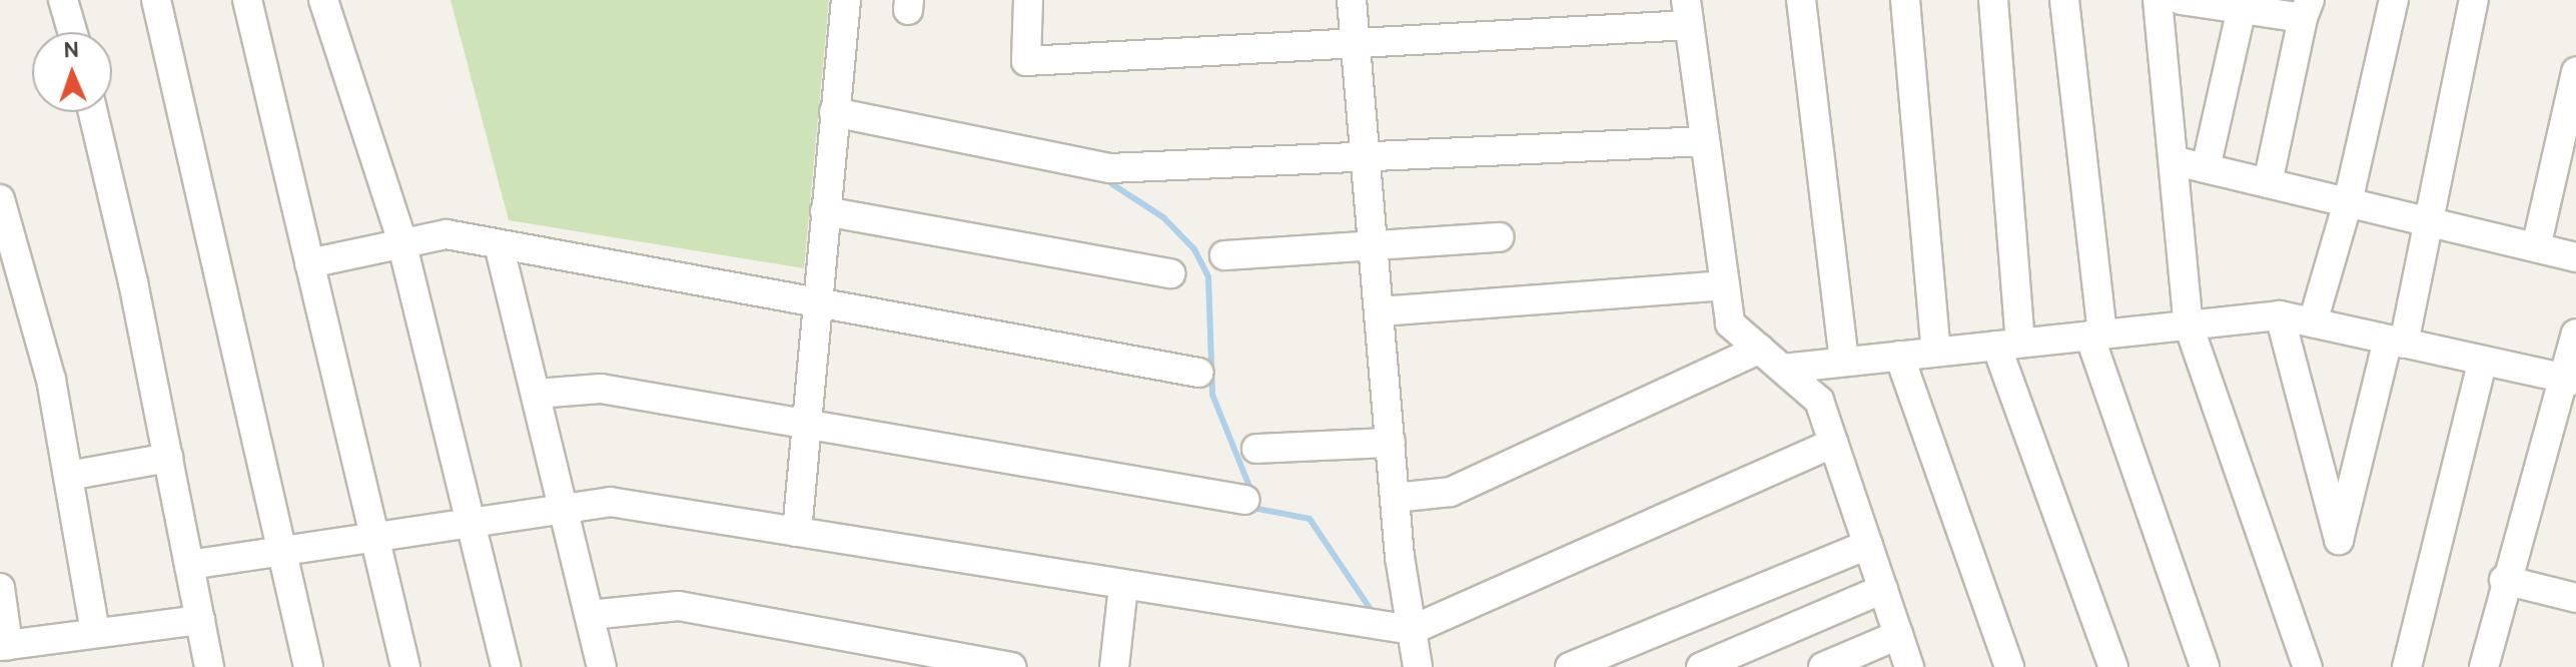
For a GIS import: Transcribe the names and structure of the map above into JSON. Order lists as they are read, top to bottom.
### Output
{
  "north": "top"
}
